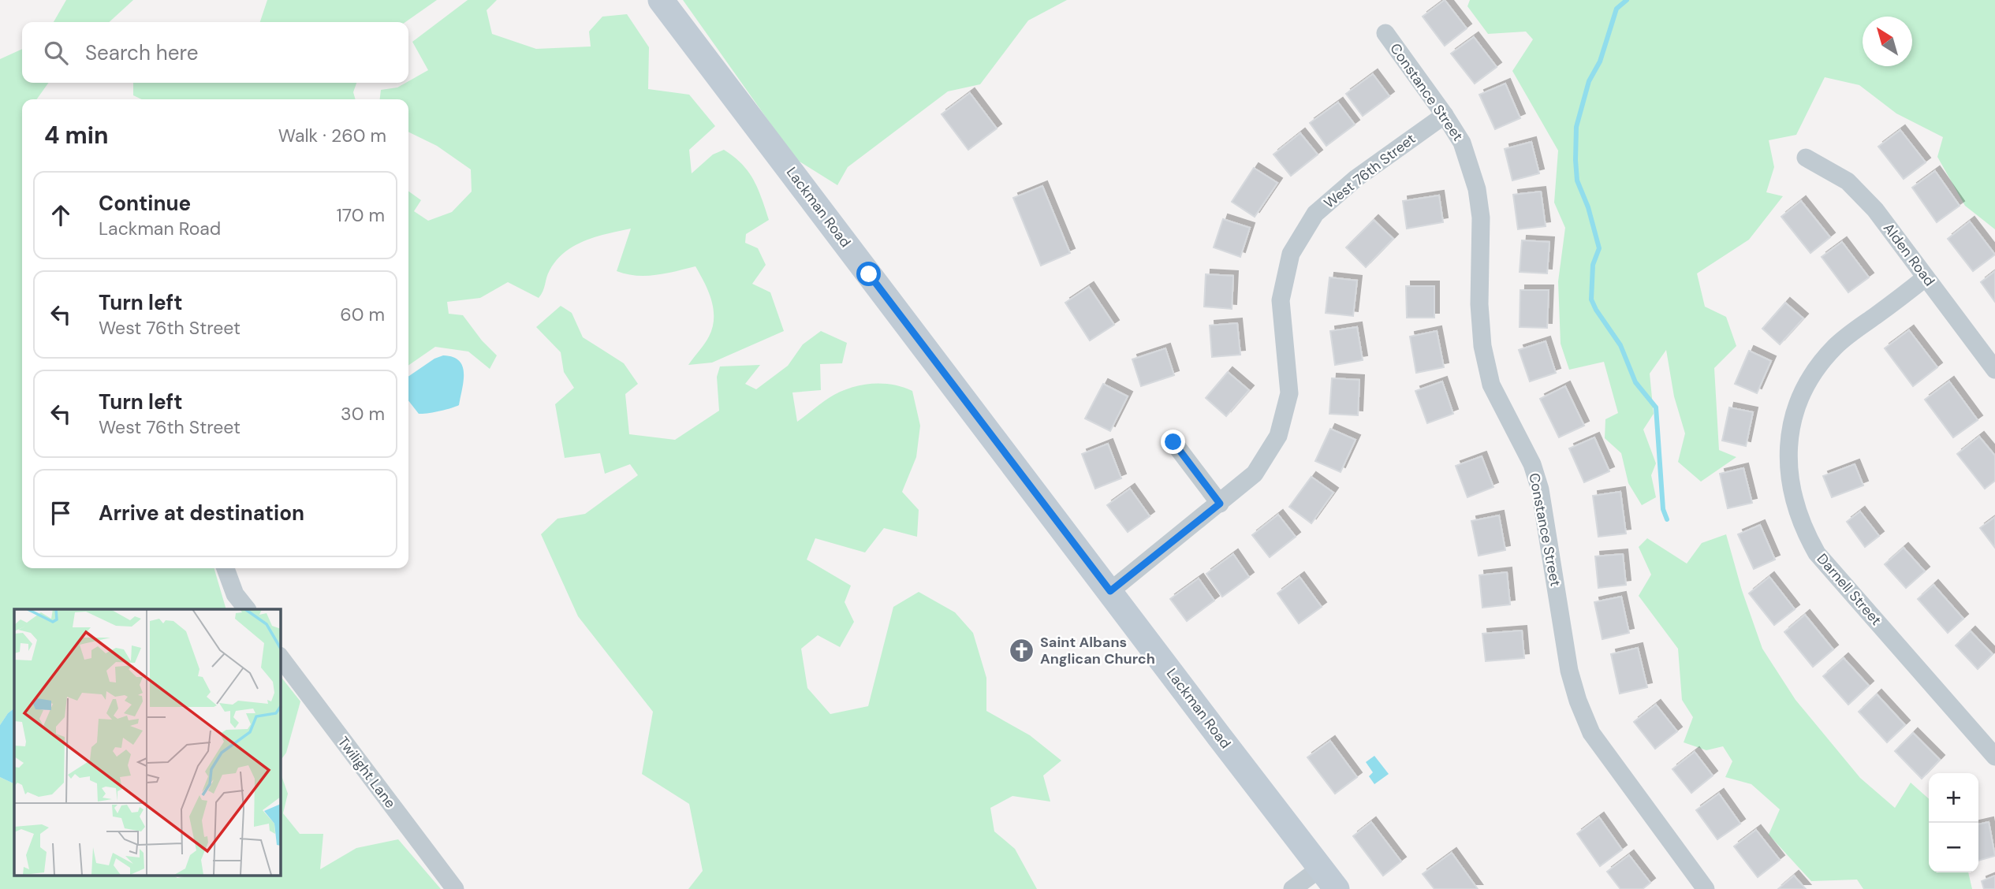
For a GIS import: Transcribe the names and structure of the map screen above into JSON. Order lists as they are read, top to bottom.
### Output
{
  "streets": {
    "main road": ["Lackman Road"],
    "street": [
      "Constance Street",
      "West 76th Street",
      "Alden Road",
      "Darnell Street",
      "Twilight Lane"
    ]
  },
  "crossings": [
    ["Constance Street", "West 76th Street"],
    ["West 76th Street", "Lackman Road"],
    ["Alden Road", "Darnell Street"]
  ],
  "places": {
    "church": ["Saint Albans Anglican Church"]
  },
  "north": "top left",
  "page": {
    "search": "Search here",
    "heading": ["4 min", "Walk · 260 m"],
    "list": [
      ["Continue", "Lackman Road", "170 m"],
      ["Turn left", "West 76th Street", "60 m"],
      ["Turn left", "West 76th Street", "30 m"],
      "Arrive at destination"
    ],
    "map_buttons": ["+", "−"]
  }
}
